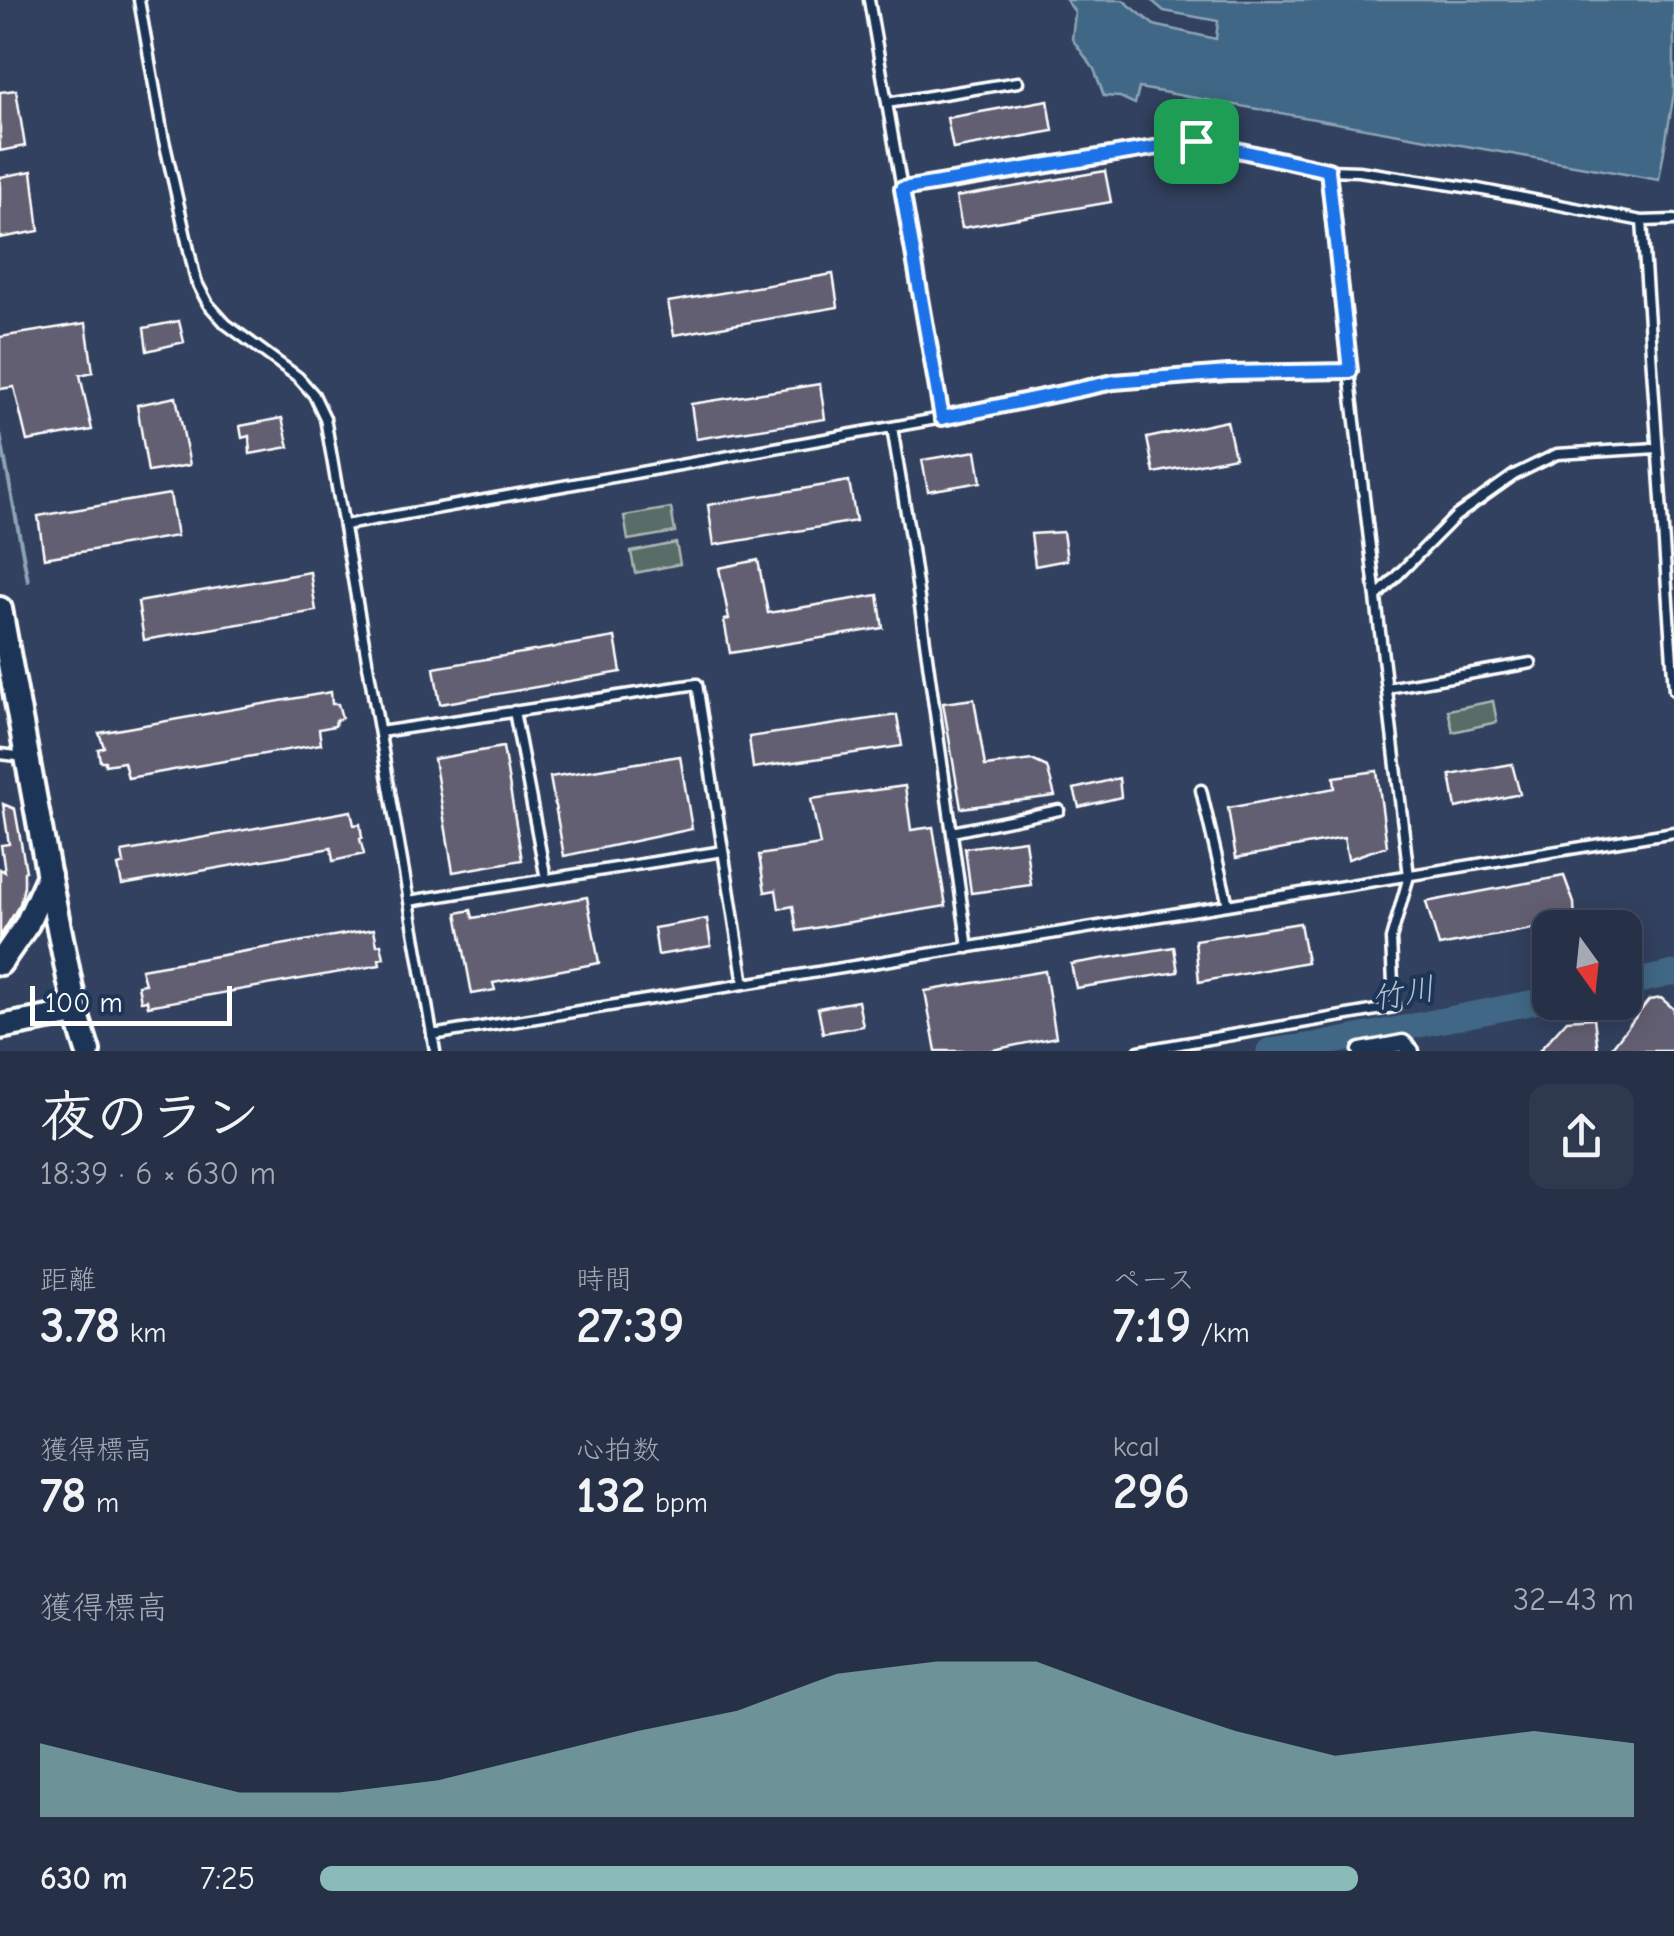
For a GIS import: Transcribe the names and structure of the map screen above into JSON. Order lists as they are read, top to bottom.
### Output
{
  "water": ["竹川"],
  "scale_bar": "100 m",
  "north": "bottom",
  "page": {
    "scale": "100 m",
    "heading": ["夜のラン", "18:39 · 6 × 630 m"],
    "stats": [
      ["距離", "3.78 km"],
      ["時間", "27:39"],
      ["ペース", "7:19 /km"],
      ["獲得標高", "78 m"],
      ["心拍数", "132 bpm"],
      ["kcal", "296"]
    ],
    "chart": ["獲得標高", "32–43 m"],
    "list": [
      {
        "name": "630 m",
        "note": "7:25"
      }
    ]
  }
}
